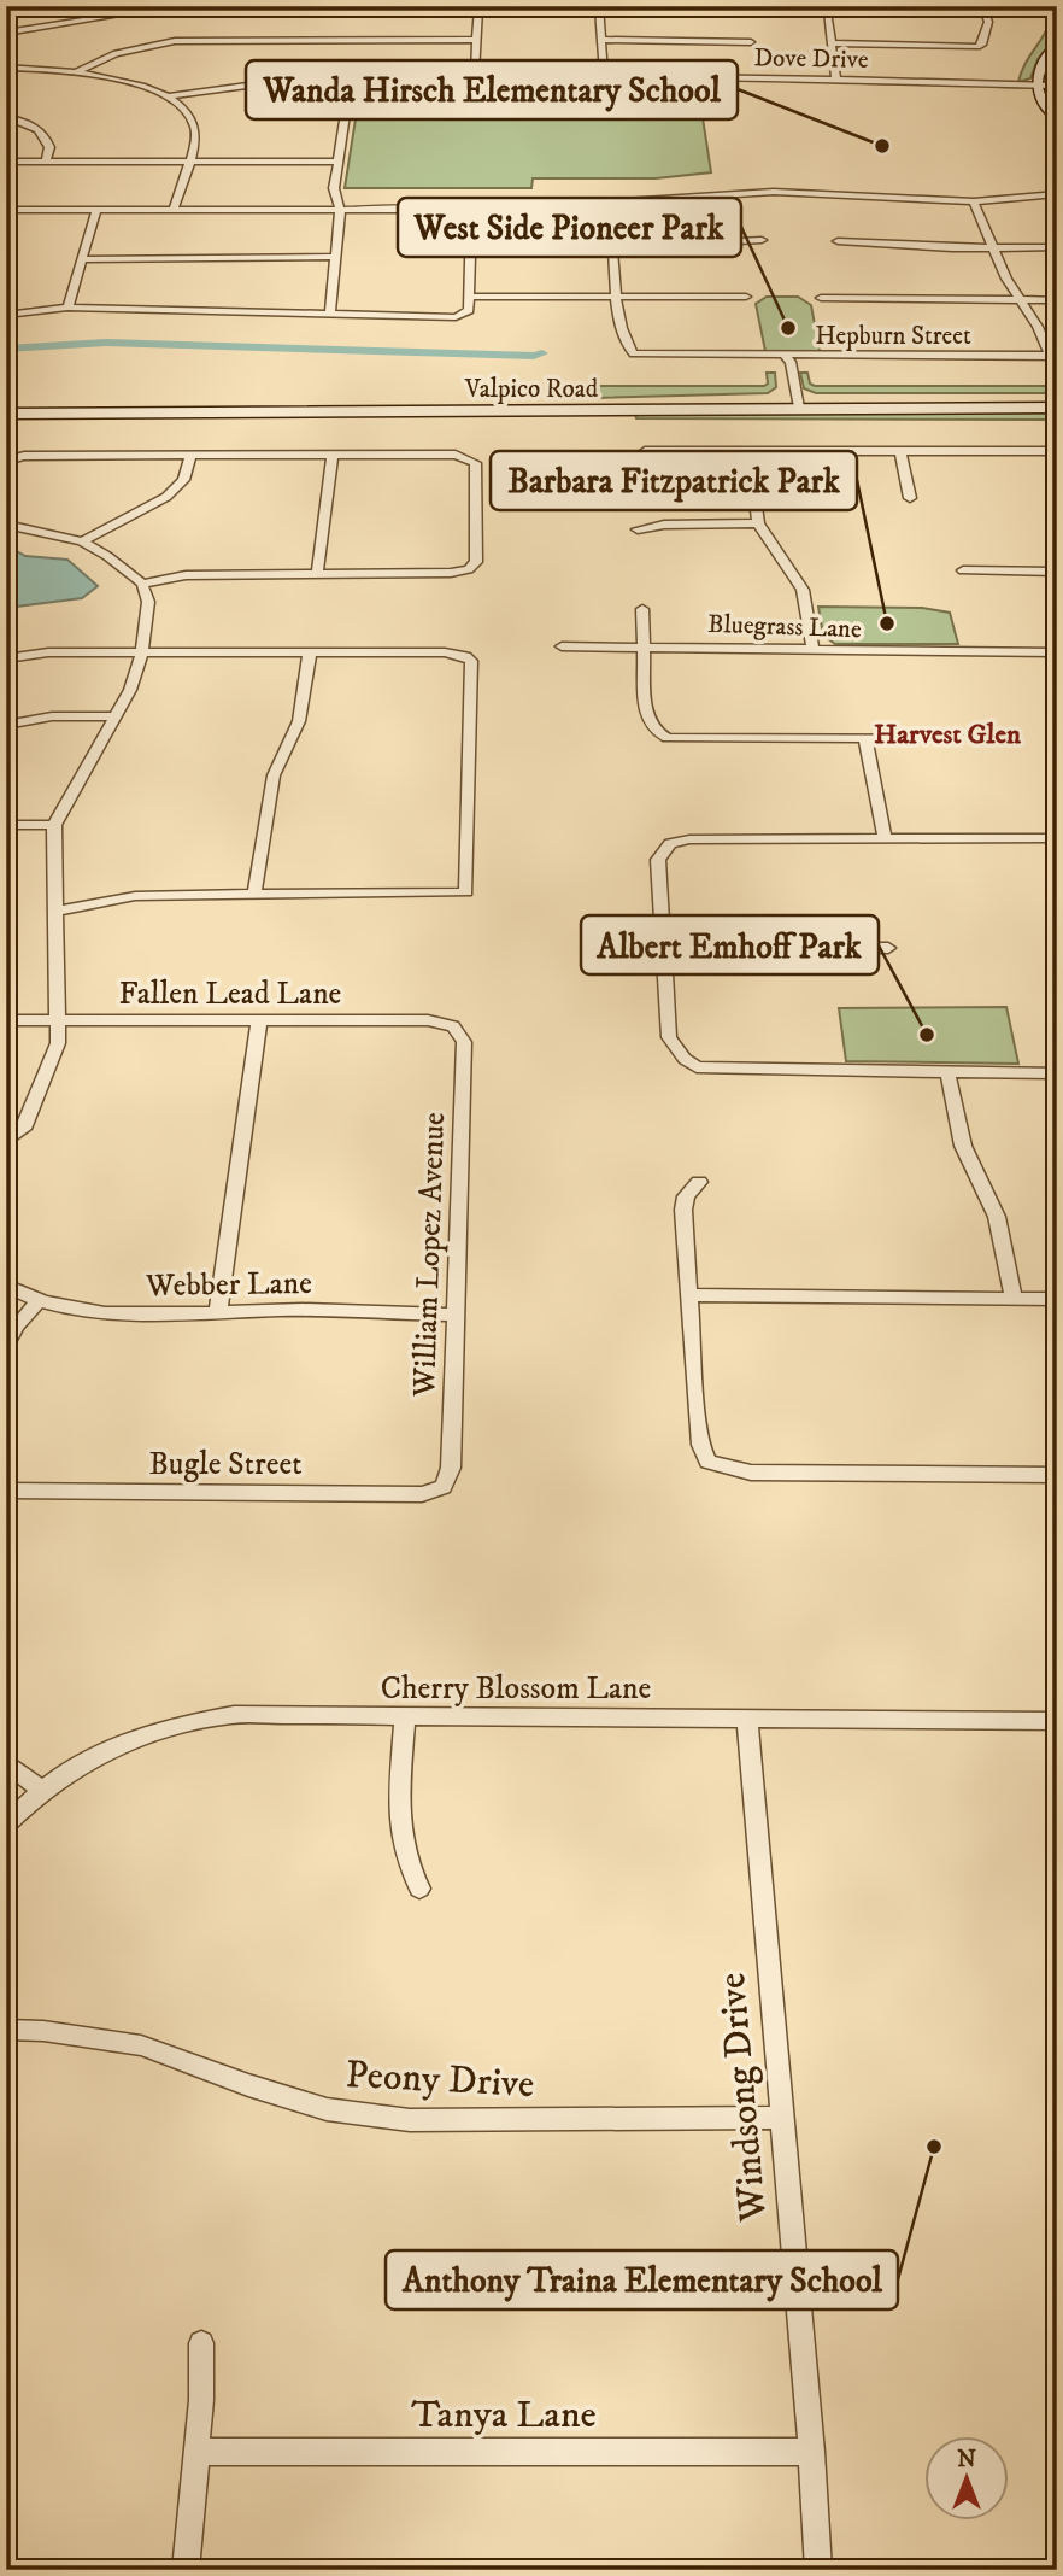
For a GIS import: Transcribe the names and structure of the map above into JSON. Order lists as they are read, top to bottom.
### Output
{
  "streets": {
    "main road": ["Valpico Road"],
    "street": [
      "Dove Drive",
      "Hepburn Street",
      "Bluegrass Lane",
      "Fallen Lead Lane",
      "William Lopez Avenue",
      "Webber Lane",
      "Bugle Street",
      "Cherry Blossom Lane",
      "Peony Drive",
      "Windsong Drive",
      "Tanya Lane"
    ]
  },
  "crossings": [
    ["Fallen Lead Lane", "William Lopez Avenue"],
    ["William Lopez Avenue", "Webber Lane"],
    ["William Lopez Avenue", "Bugle Street"],
    ["Cherry Blossom Lane", "Windsong Drive"],
    ["Peony Drive", "Windsong Drive"],
    ["Windsong Drive", "Tanya Lane"]
  ],
  "districts": ["Harvest Glen"],
  "places": [
    "Wanda Hirsch Elementary School",
    "West Side Pioneer Park",
    "Barbara Fitzpatrick Park",
    "Albert Emhoff Park",
    "Anthony Traina Elementary School"
  ],
  "north": "top"
}
